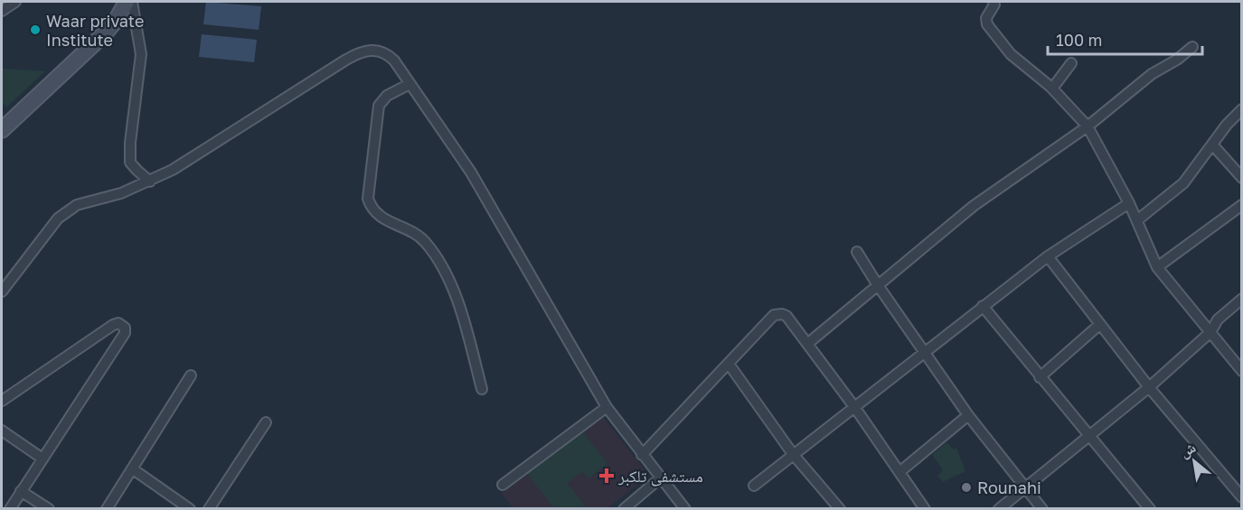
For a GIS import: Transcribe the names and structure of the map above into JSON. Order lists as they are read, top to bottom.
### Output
{
  "places": {
    "other": ["Waar private Institute", "Rounahi"],
    "health": ["مستشفى تلكبر"]
  },
  "scale_bar": "100 m",
  "north": "top left"
}
